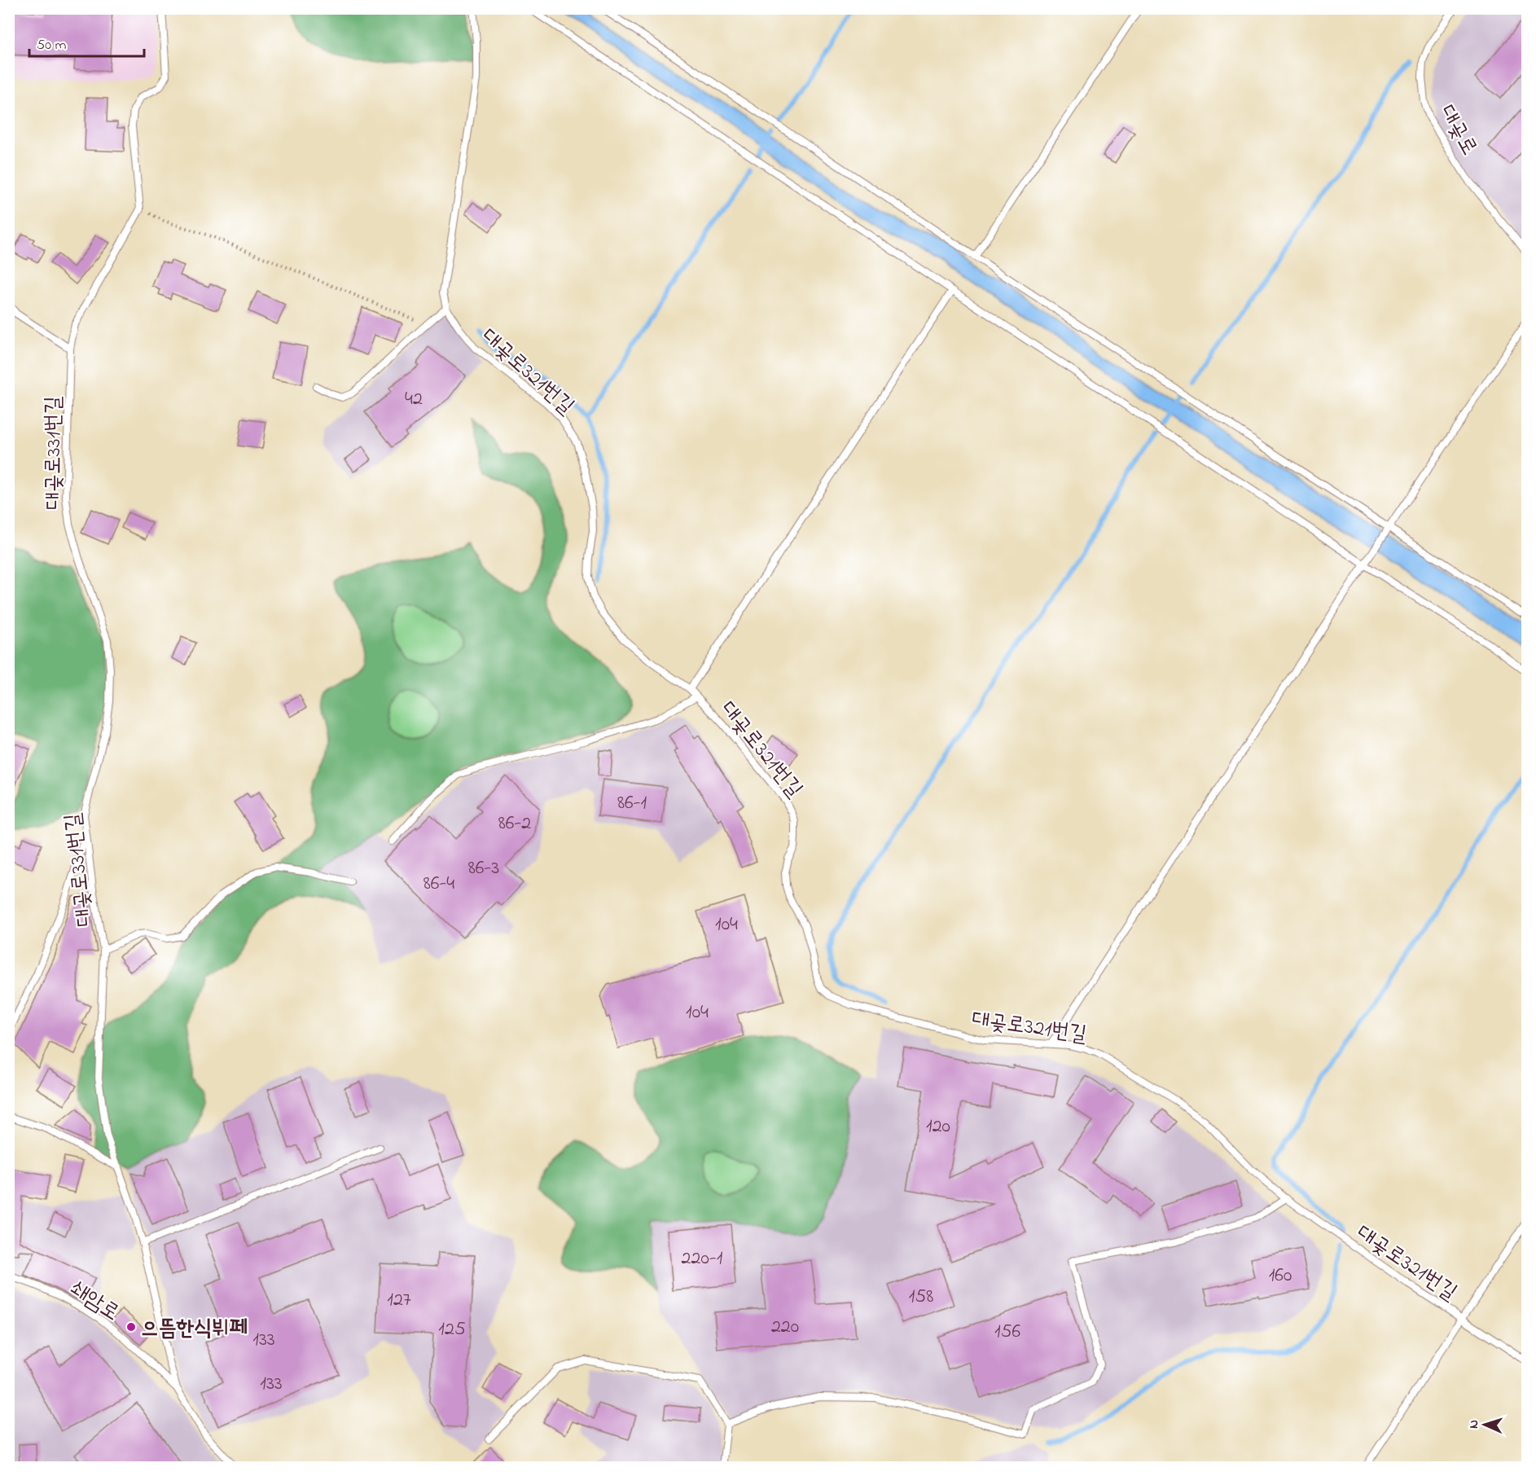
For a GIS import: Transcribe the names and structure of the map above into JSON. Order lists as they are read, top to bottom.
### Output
{
  "streets": {
    "lane": [
      "대곶로",
      "대곶로321번길",
      "대곶로331번길",
      "쇄암로"
    ]
  },
  "crossings": [
    ["대곶로331번길", "쇄암로"]
  ],
  "places": ["으뜸한식뷔페"],
  "house_numbers": [
    "42",
    "86-1",
    "86-2",
    "86-3",
    "86-4",
    "104",
    "104",
    "120",
    "220-1",
    "160",
    "158",
    "127",
    "220",
    "125",
    "156",
    "133",
    "133"
  ],
  "scale_bar": "50 m",
  "north": "left"
}
